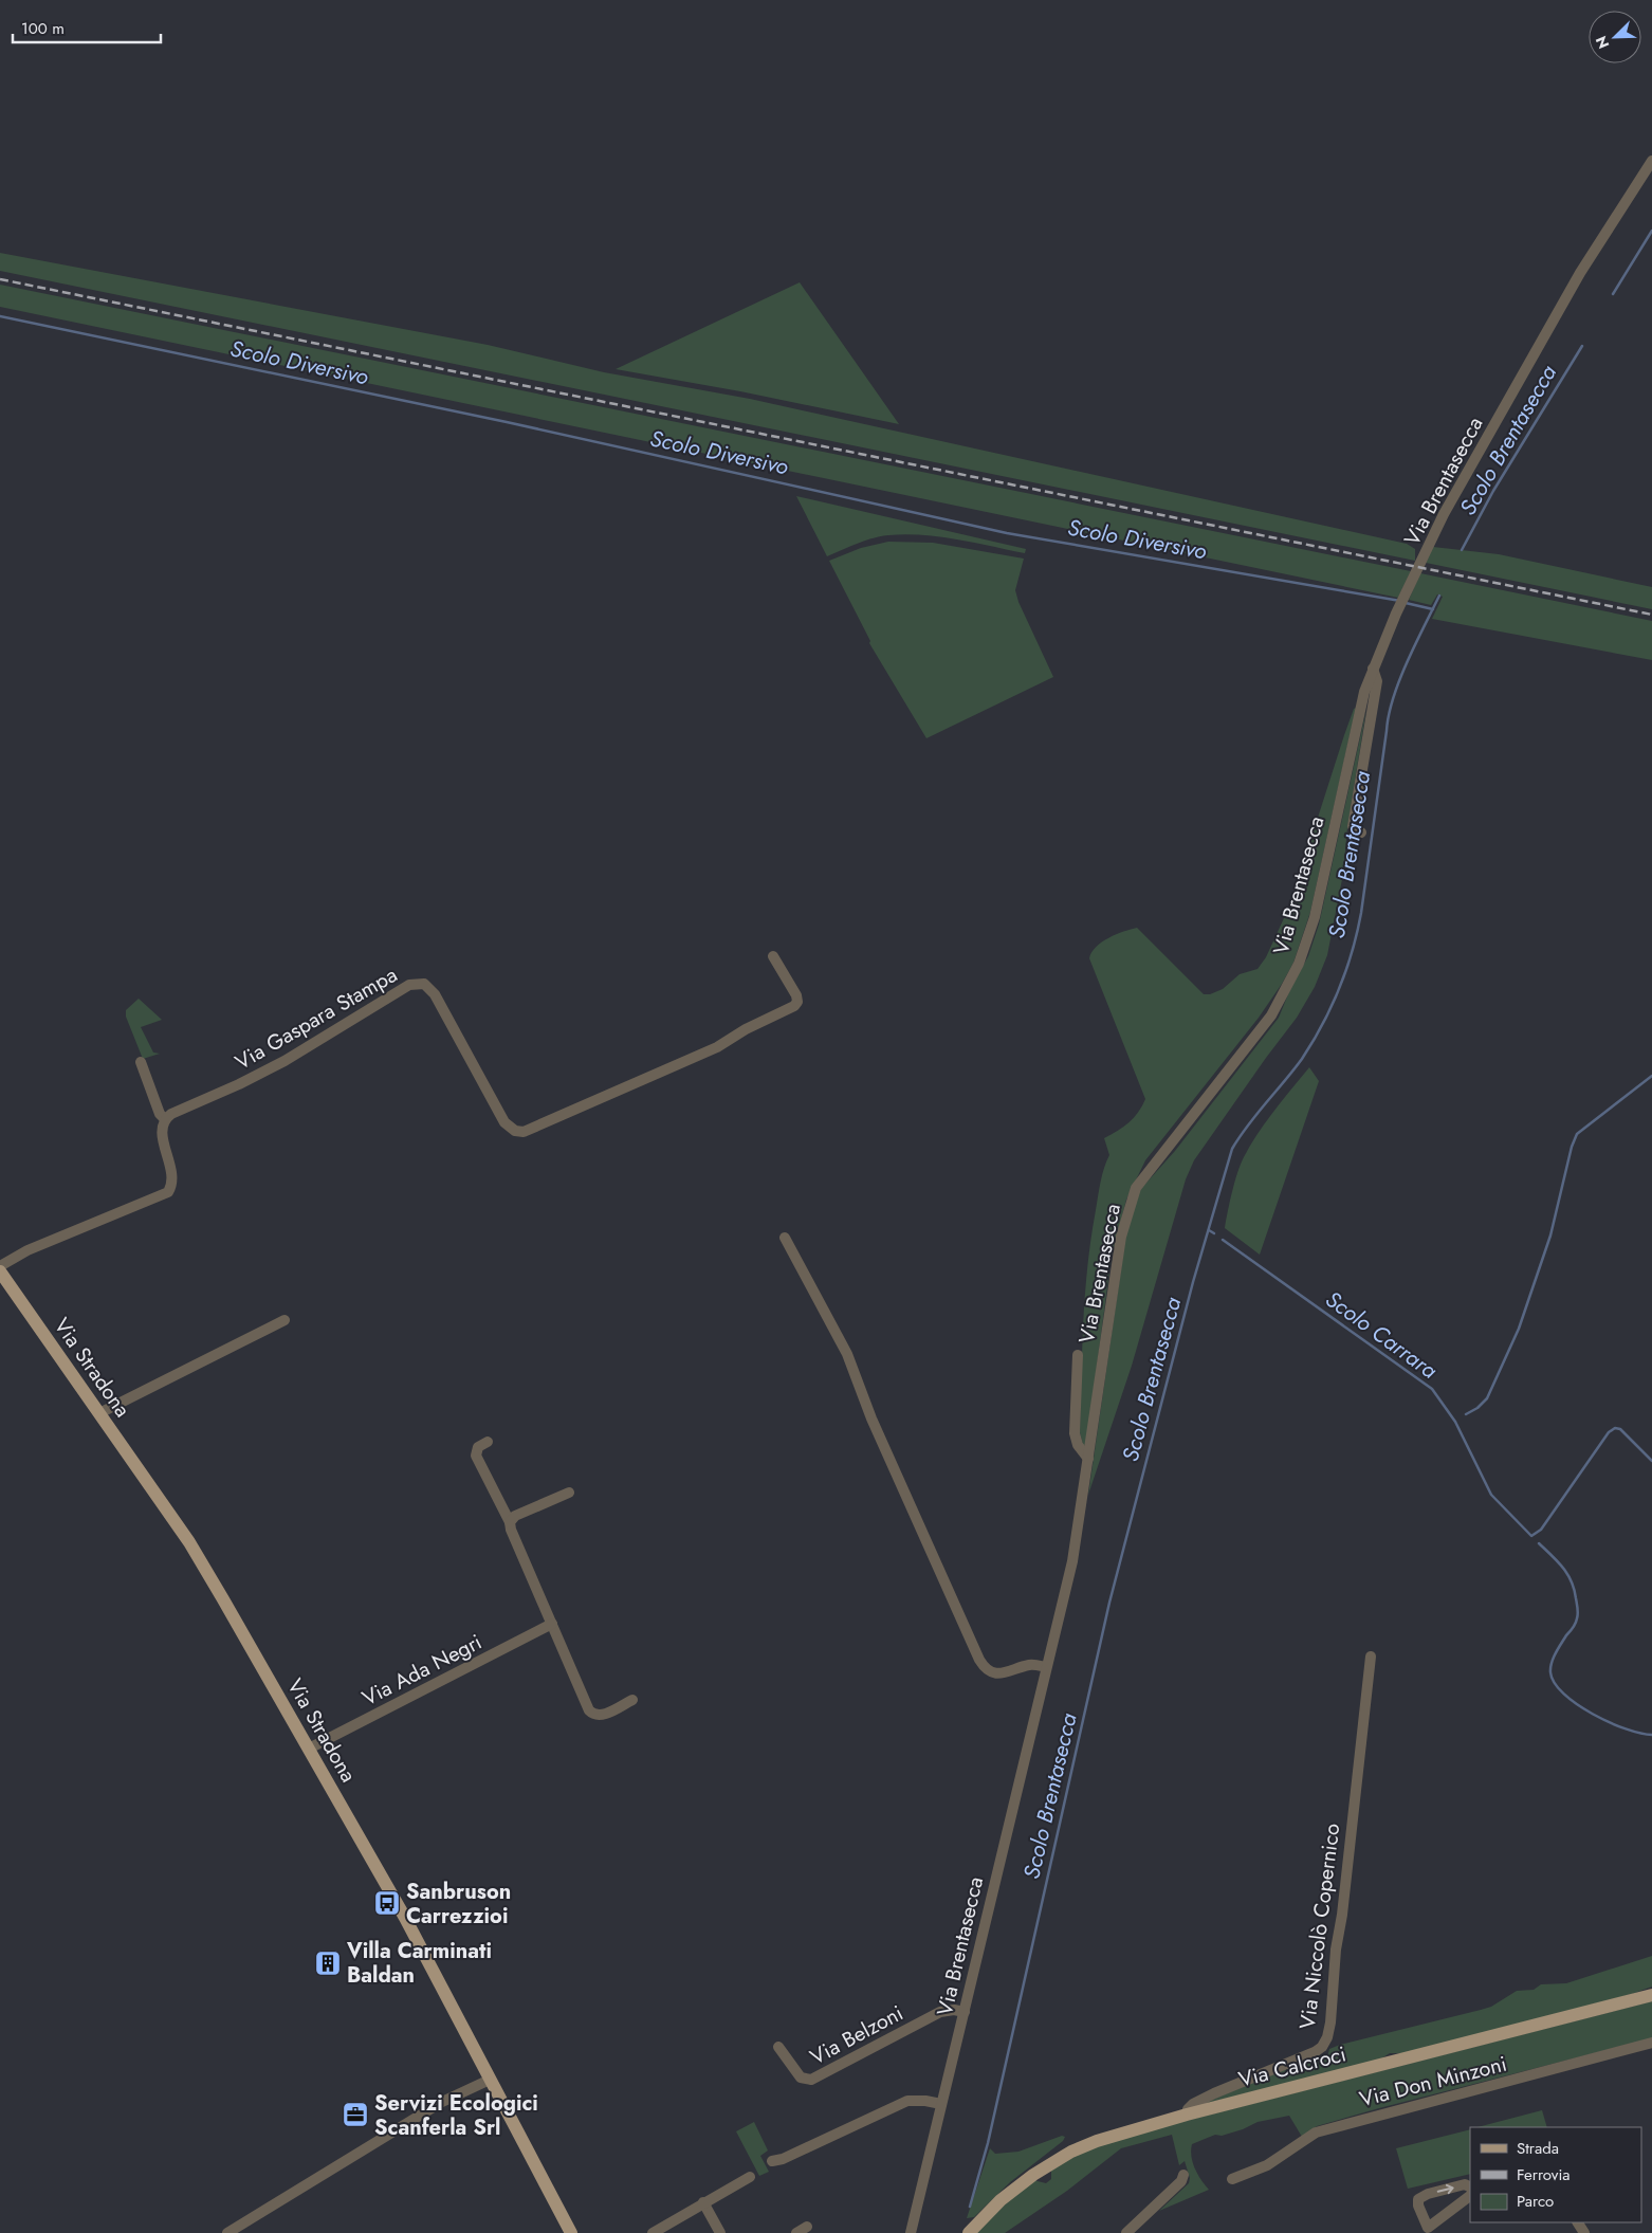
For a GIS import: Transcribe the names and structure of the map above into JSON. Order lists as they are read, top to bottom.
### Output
{
  "streets": {
    "main road": ["Via Stradona", "Via Calcroci"],
    "street": [
      "Via Brentasecca",
      "Via Gaspara Stampa",
      "Via Ada Negri",
      "Via Niccolò Copernico",
      "Via Belzoni",
      "Via Don Minzoni"
    ]
  },
  "crossings": [
    ["Via Brentasecca", "Via Belzoni"],
    ["Via Stradona", "Via Ada Negri"],
    ["Via Niccolò Copernico", "Via Calcroci"]
  ],
  "water": ["Scolo Diversivo", "Scolo Brentasecca", "Scolo Carrara"],
  "places": {
    "bus stop": ["Sanbruson Carrezzioi"],
    "building": ["Villa Carminati Baldan"],
    "office": ["Servizi Ecologici Scanferla Srl"]
  },
  "legend": ["Strada", "Ferrovia", "Parco"],
  "scale_bar": "100 m",
  "north": "bottom left"
}
